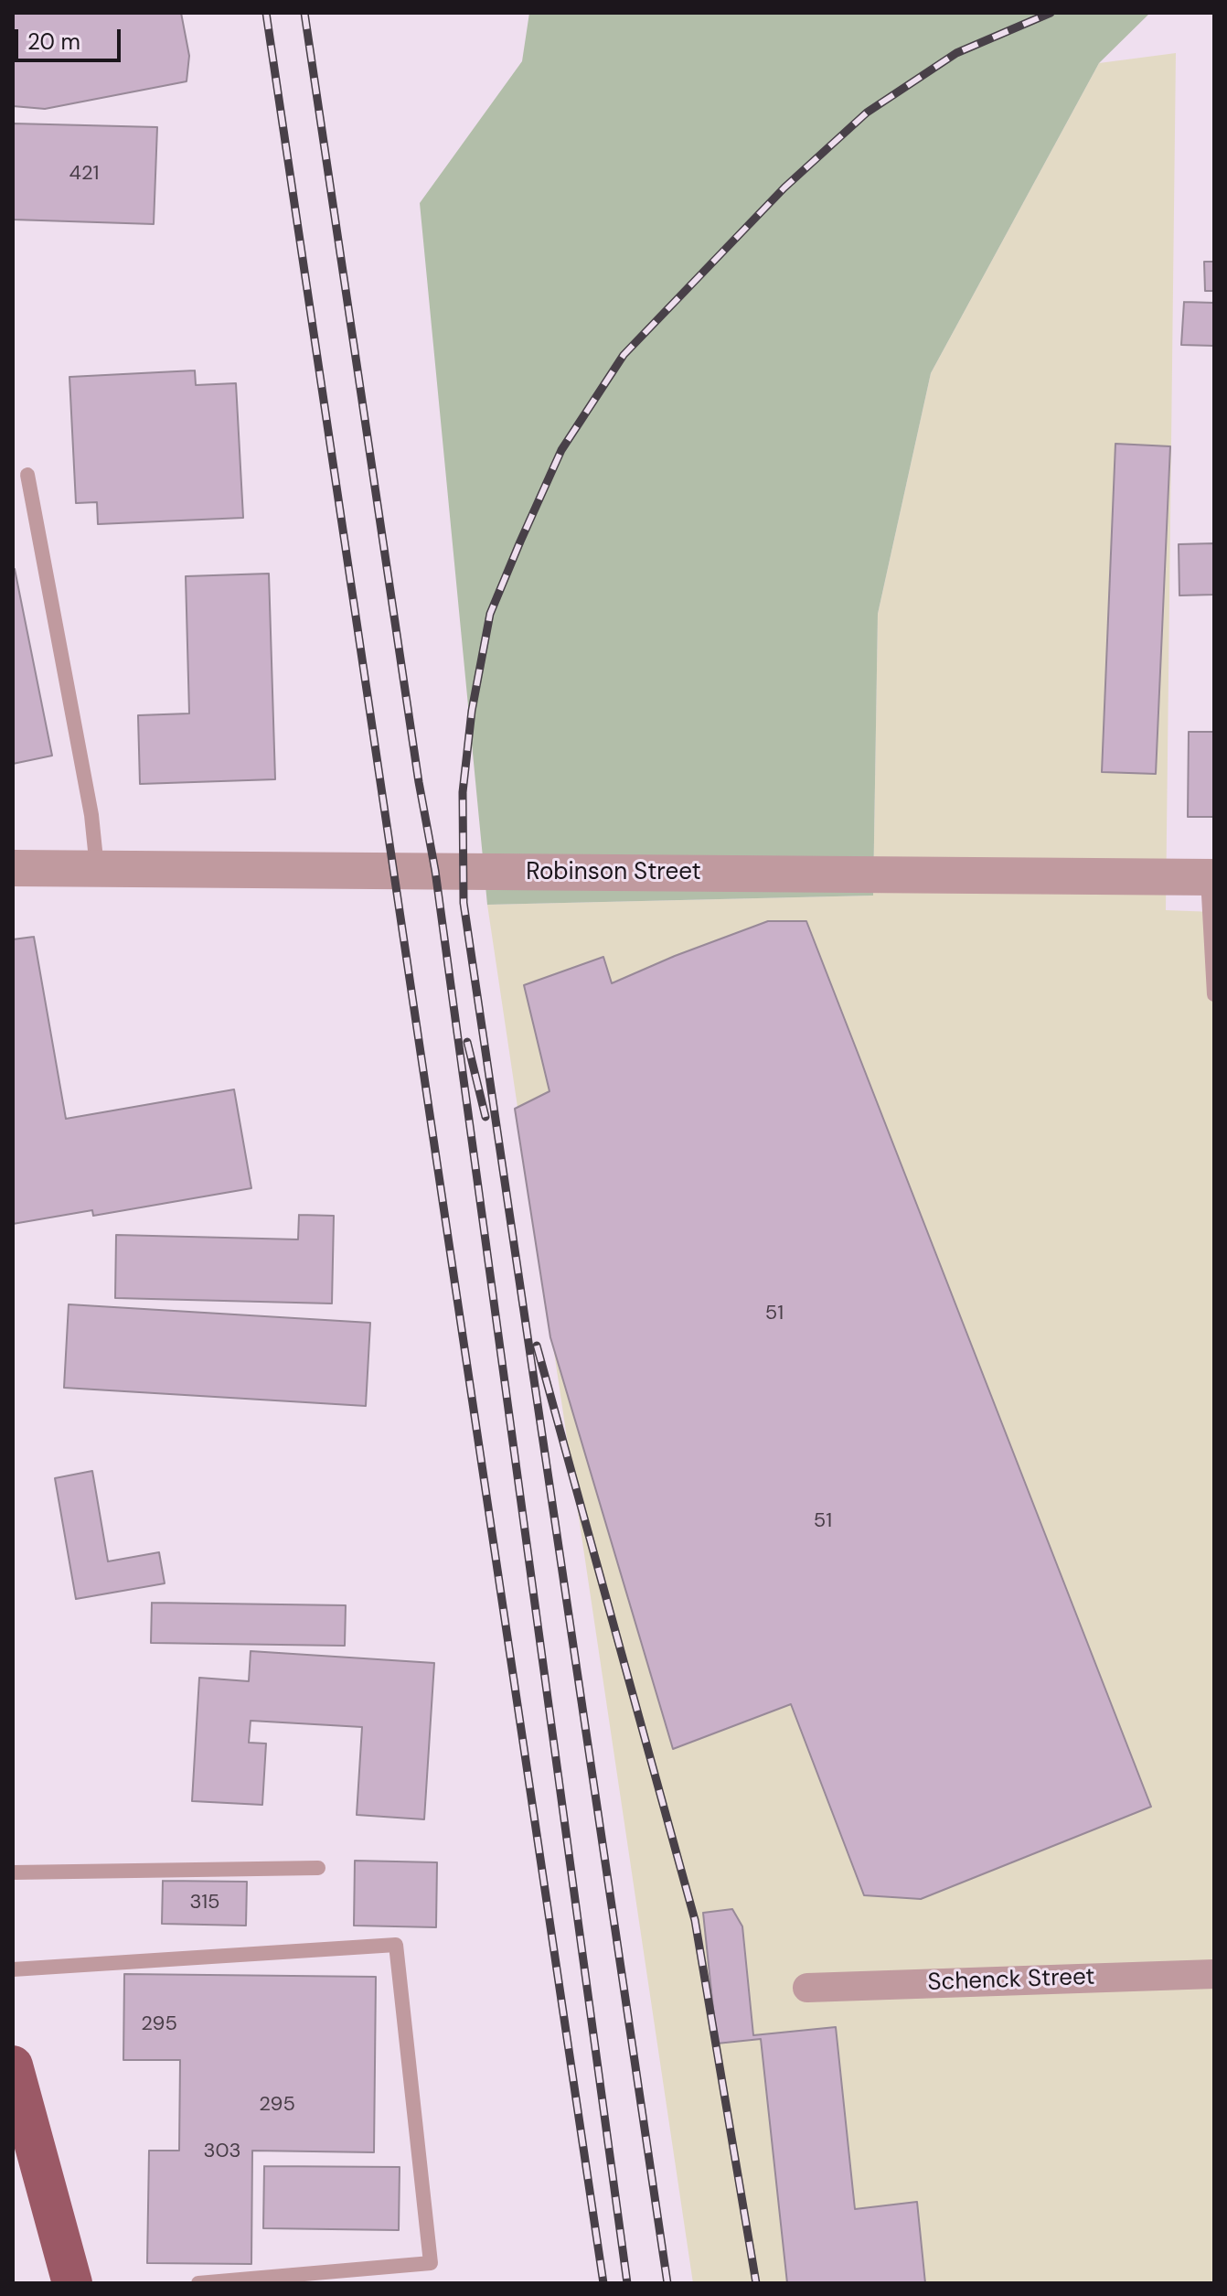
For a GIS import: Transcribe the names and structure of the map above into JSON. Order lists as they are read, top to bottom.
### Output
{
  "streets": {
    "street": ["Robinson Street", "Schenck Street"]
  },
  "house_numbers": [
    "421",
    "51",
    "51",
    "315",
    "295",
    "295",
    "303"
  ],
  "scale_bar": "20 m"
}
